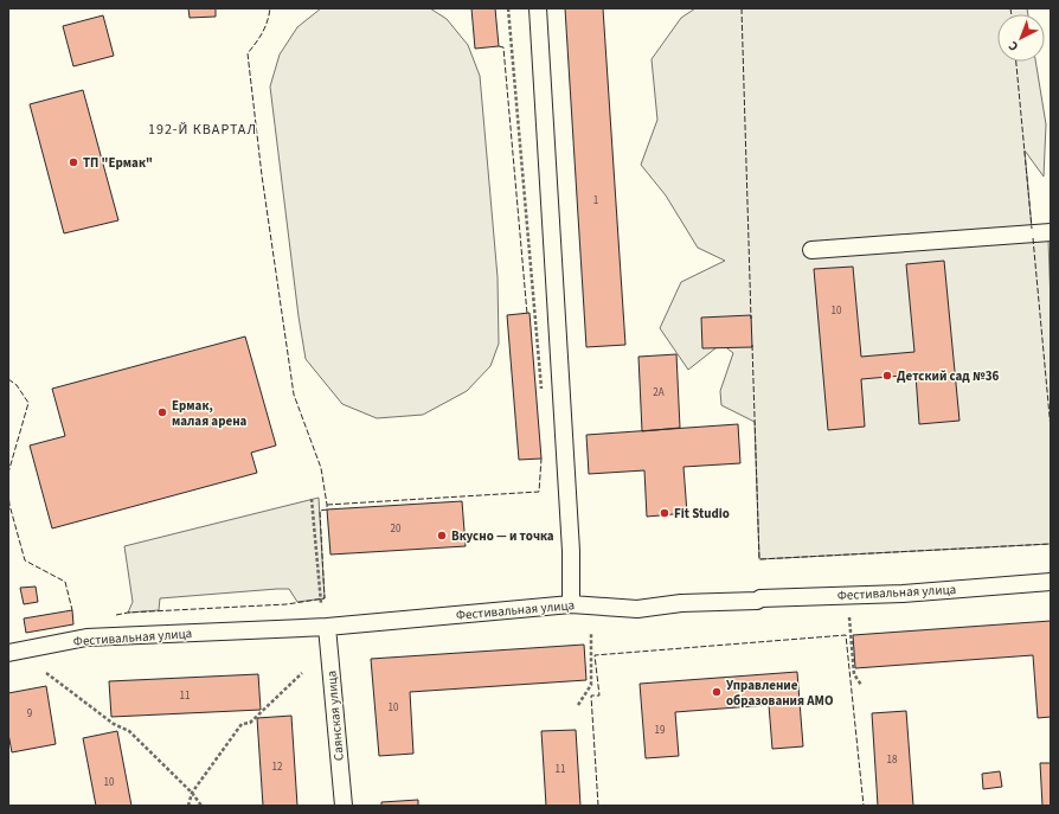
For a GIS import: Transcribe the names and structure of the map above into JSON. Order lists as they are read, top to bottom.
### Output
{
  "streets": {
    "street": ["Фестивальная улица", "Саянская улица"]
  },
  "crossings": [
    ["Фестивальная улица", "Саянская улица"]
  ],
  "districts": ["192-Й КВАРТАЛ"],
  "places": [
    "ТП \"Ермак\"",
    "Детский сад №36",
    "Ермак, малая арена",
    "Fit Studio",
    "Вкусно — и точка",
    "Управление образования АМО"
  ],
  "house_numbers": [
    "1",
    "10",
    "2А",
    "20",
    "11",
    "10",
    "9",
    "19",
    "18",
    "12",
    "11",
    "10"
  ],
  "north": "bottom left"
}
